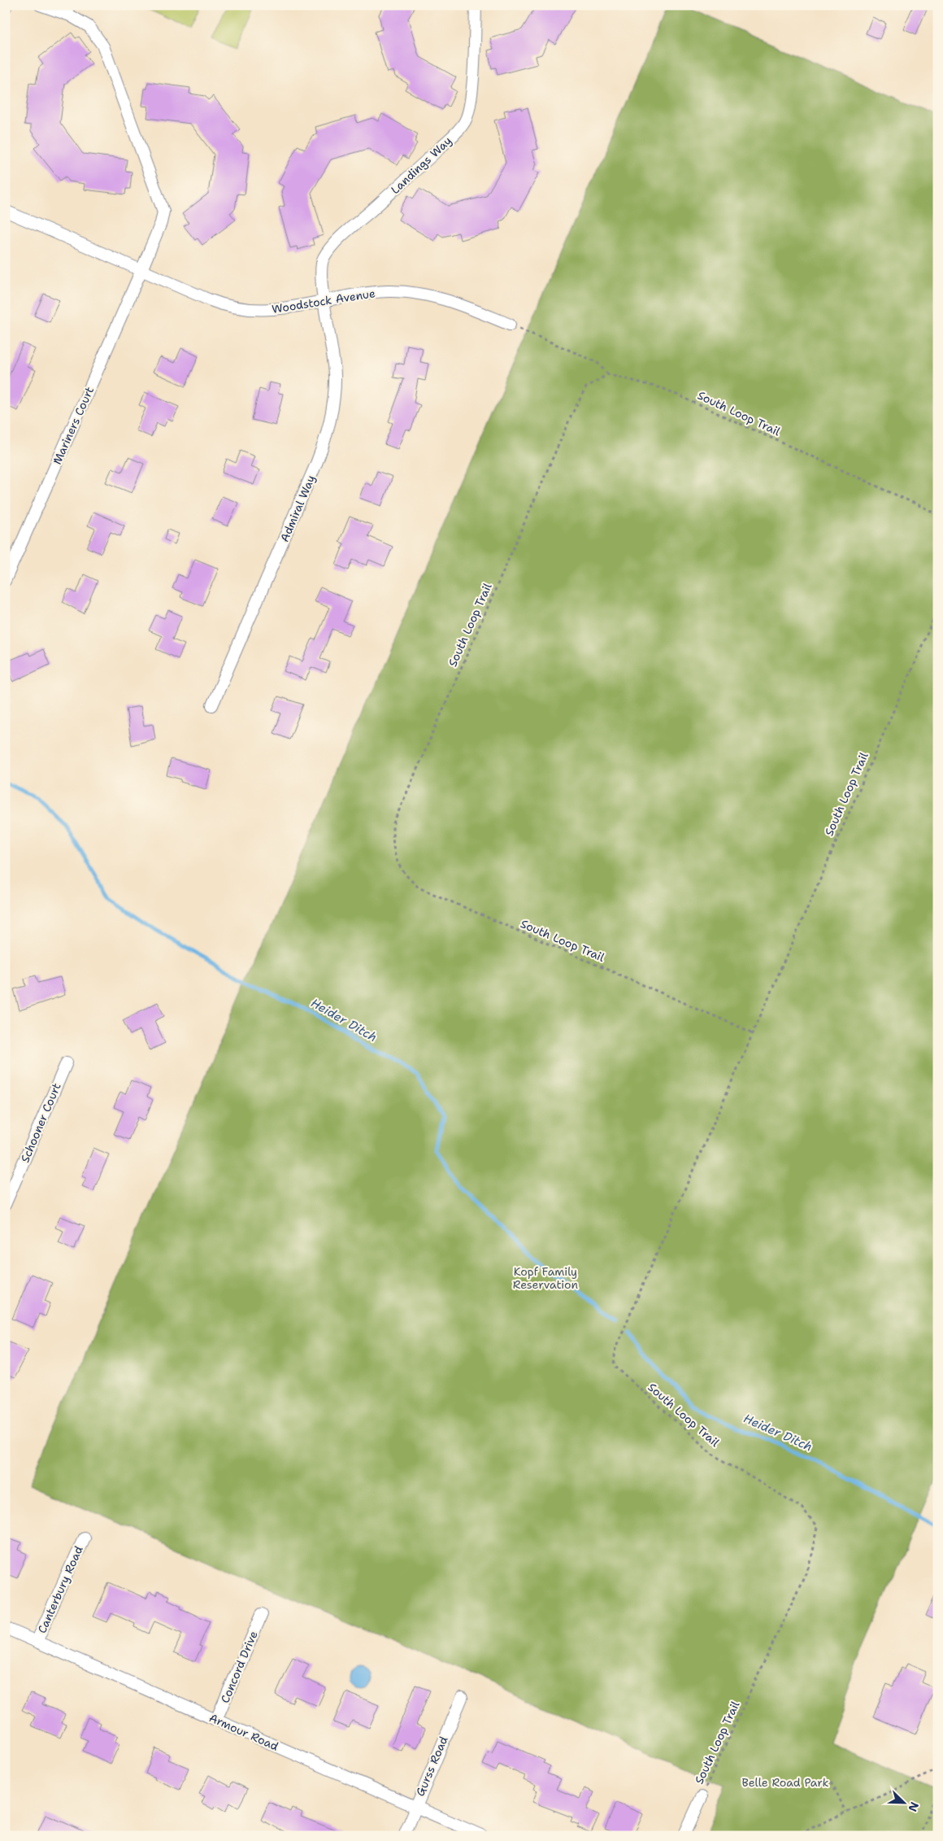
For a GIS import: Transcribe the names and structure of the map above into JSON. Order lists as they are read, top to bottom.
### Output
{
  "streets": {
    "street": [
      "Landings Way",
      "Woodstock Avenue",
      "Mariners Court",
      "Admiral Way",
      "Schooner Court",
      "Canterbury Road",
      "Concord Drive",
      "Armour Road",
      "Gurss Road"
    ],
    "path": ["South Loop Trail"]
  },
  "crossings": [
    ["Landings Way", "Woodstock Avenue"],
    ["Landings Way", "Admiral Way"],
    ["Woodstock Avenue", "Mariners Court"],
    ["Woodstock Avenue", "Admiral Way"],
    ["Canterbury Road", "Armour Road"],
    ["Concord Drive", "Armour Road"],
    ["Armour Road", "Gurss Road"]
  ],
  "water": ["Heider Ditch"],
  "parks": ["Kopf Family Reservation", "Belle Road Park"],
  "north": "bottom right"
}
